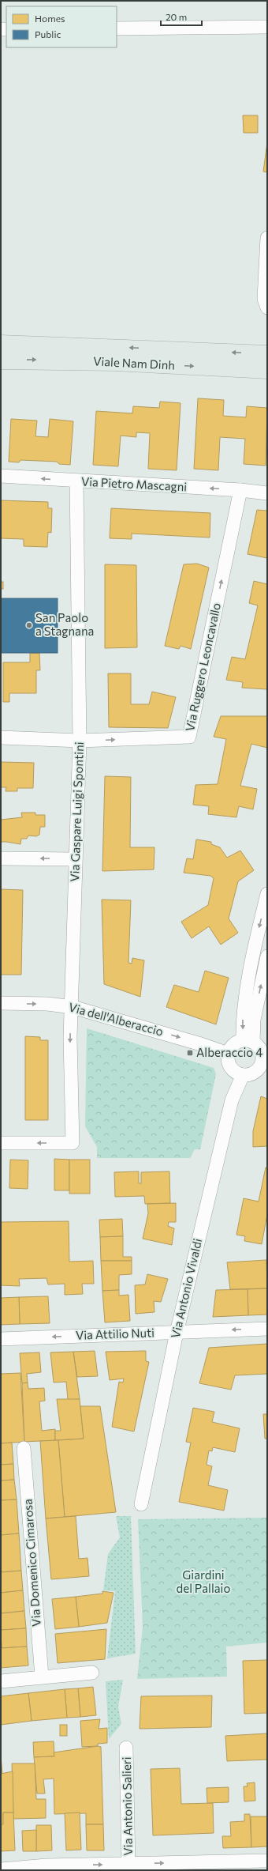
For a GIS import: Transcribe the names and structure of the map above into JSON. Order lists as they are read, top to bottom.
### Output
{
  "streets": {
    "main road": ["Viale Nam Dinh"],
    "street": [
      "Via Pietro Mascagni",
      "Via Ruggero Leoncavallo",
      "Via Gaspare Luigi Spontini",
      "Via dell'Alberaccio",
      "Via Antonio Vivaldi",
      "Via Attilio Nuti",
      "Via Domenico Cimarosa",
      "Via Antonio Salieri"
    ]
  },
  "crossings": [
    ["Via Pietro Mascagni", "Via Ruggero Leoncavallo"],
    ["Via Pietro Mascagni", "Via Gaspare Luigi Spontini"],
    ["Via Ruggero Leoncavallo", "Via Gaspare Luigi Spontini"],
    ["Via Gaspare Luigi Spontini", "Via dell'Alberaccio"],
    ["Via dell'Alberaccio", "Via Antonio Vivaldi"],
    ["Via Antonio Vivaldi", "Via Attilio Nuti"]
  ],
  "one_way": [
    "Via Pietro Mascagni",
    "Via Ruggero Leoncavallo",
    "Via dell'Alberaccio",
    "Via Attilio Nuti"
  ],
  "parks": ["Giardini del Pallaio"],
  "places": {
    "other": ["San Paolo a Stagnana"],
    "transit": ["Alberaccio 4"]
  },
  "legend": ["Homes", "Public"],
  "scale_bar": "20 m"
}
